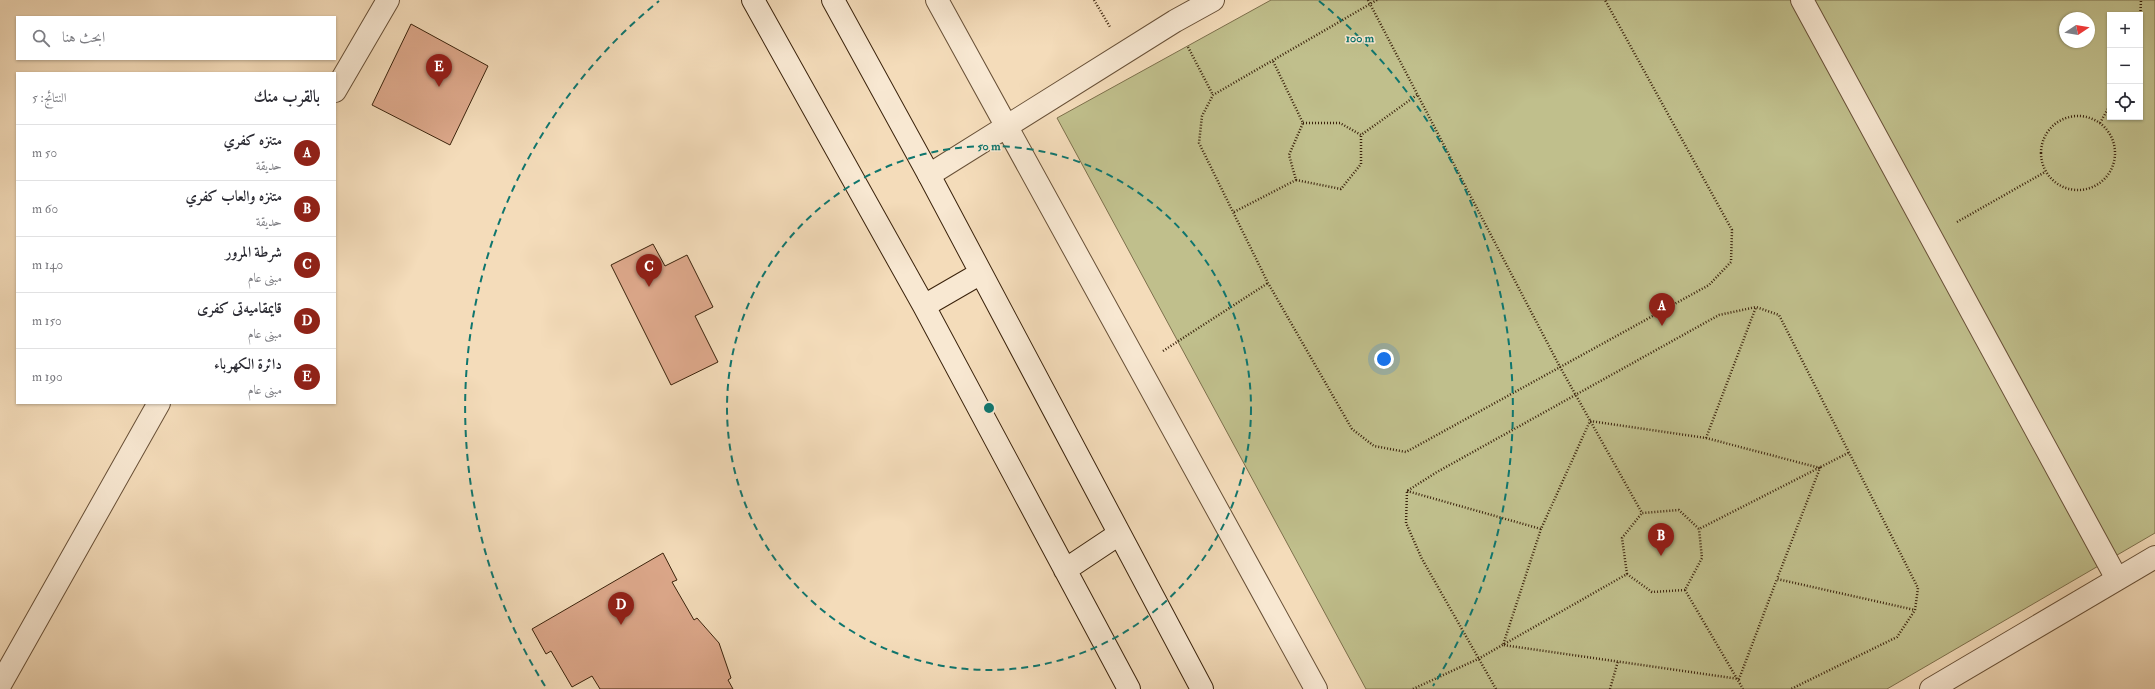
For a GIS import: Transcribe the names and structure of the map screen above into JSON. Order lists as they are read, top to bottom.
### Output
{
  "north": "right",
  "page": {
    "map_buttons": ["+", "−"],
    "search": "ابحث هنا",
    "pins": [
      "E",
      "C",
      "A",
      "B",
      "D"
    ],
    "heading": ["بالقرب منك", "النتائج: 5"],
    "list": [
      {
        "mark": "A",
        "name": "متنزه كفري",
        "note": "حديقة",
        "value": "50 m"
      },
      {
        "mark": "B",
        "name": "متنزه والعاب كفري",
        "note": "حديقة",
        "value": "60 m"
      },
      {
        "mark": "C",
        "name": "شرطة المرور",
        "note": "مبنى عام",
        "value": "140 m"
      },
      {
        "mark": "D",
        "name": "قایمقامیەتی کفری",
        "note": "مبنى عام",
        "value": "150 m"
      },
      {
        "mark": "E",
        "name": "دائرة الكهرباء",
        "note": "مبنى عام",
        "value": "190 m"
      }
    ]
  },
  "rings": ["100 m", "50 m"]
}
